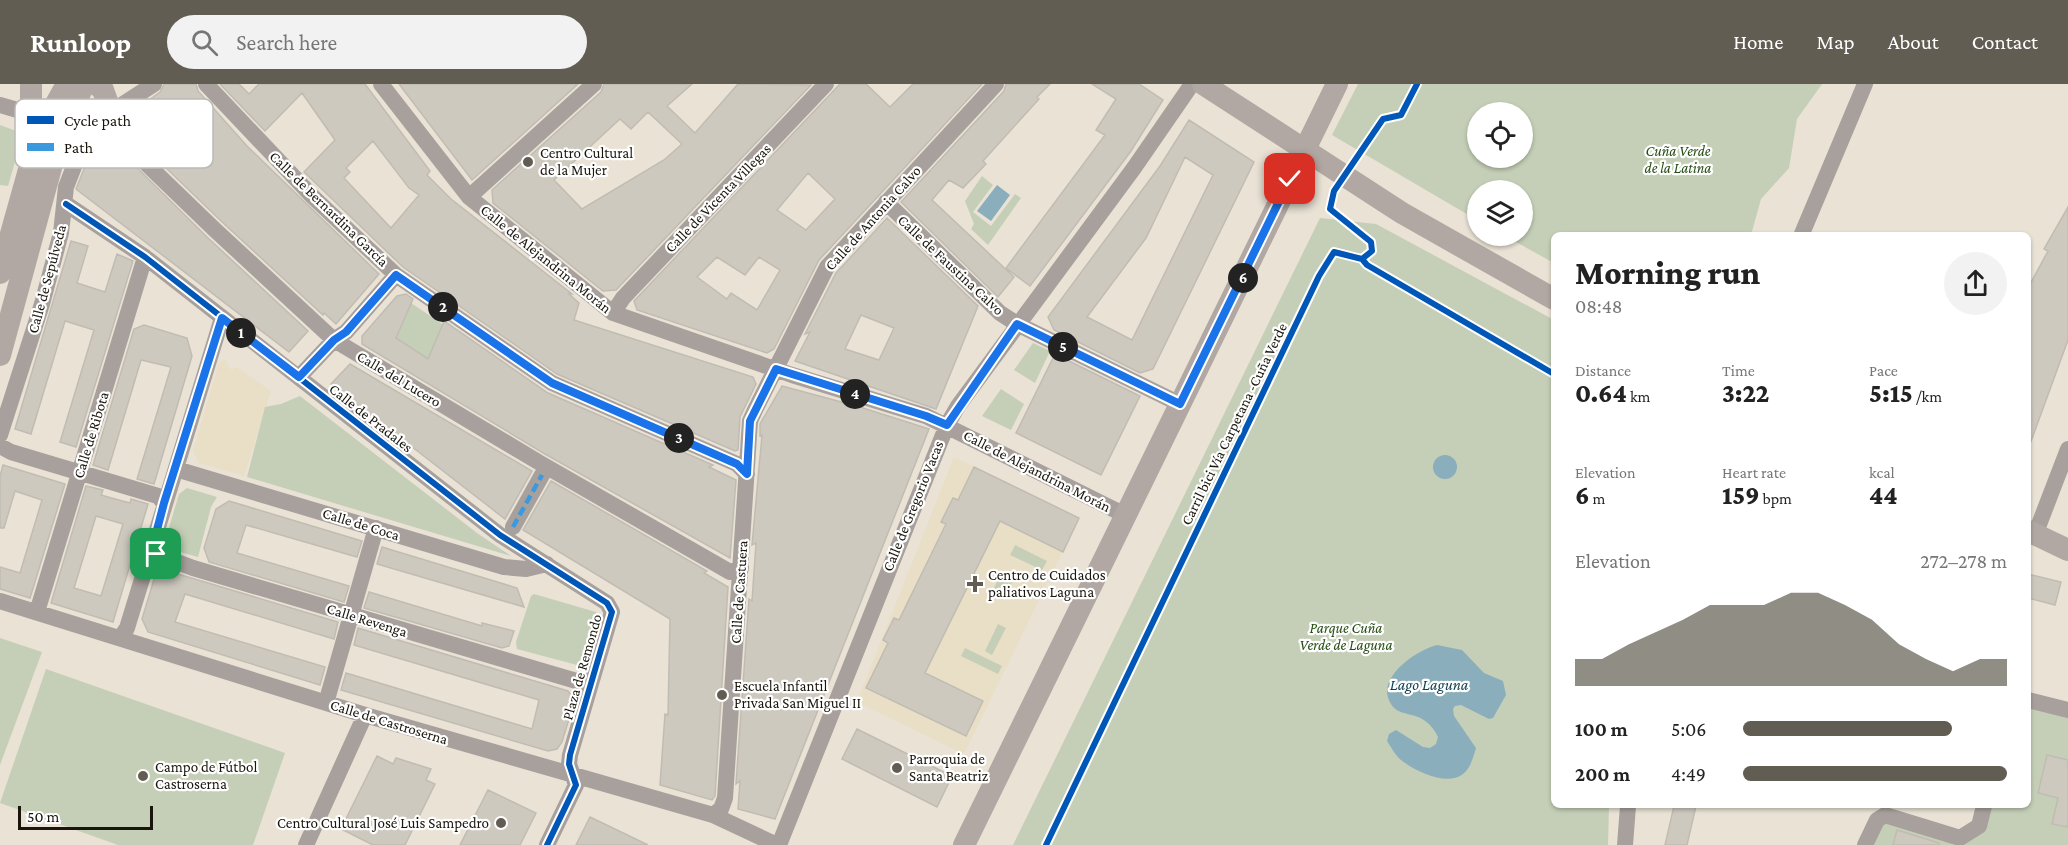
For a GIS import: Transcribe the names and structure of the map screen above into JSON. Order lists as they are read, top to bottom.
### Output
{
  "streets": {
    "street": [
      "Calle de Vicenta Villegas",
      "Calle de Bernardina García",
      "Calle de Antonia Calvo",
      "Calle de Alejandrina Morán",
      "Calle de Faustina Calvo",
      "Calle de Sepúlveda",
      "Calle del Lucero",
      "Calle de Pradales",
      "Calle de Ribota",
      "Calle de Gregorio Vacas",
      "Calle de Coca",
      "Calle de Castuera",
      "Calle Revenga",
      "Plaza de Remondo",
      "Calle de Castroserna"
    ],
    "cycle path": ["Carril bici Vía Carpetana -Cuña Verde"]
  },
  "crossings": [
    ["Calle de Vicenta Villegas", "Calle de Alejandrina Morán"],
    ["Calle de Bernardina García", "Calle de Castuera"],
    ["Calle de Antonia Calvo", "Calle de Alejandrina Morán"],
    ["Calle de Antonia Calvo", "Calle de Faustina Calvo"],
    ["Calle de Antonia Calvo", "Calle de Castuera"],
    ["Calle de Alejandrina Morán", "Calle de Gregorio Vacas"],
    ["Calle de Alejandrina Morán", "Calle de Castuera"],
    ["Calle de Faustina Calvo", "Calle de Gregorio Vacas"],
    ["Calle de Sepúlveda", "Calle de Pradales"],
    ["Calle del Lucero", "Calle de Castuera"],
    ["Calle de Pradales", "Calle de Ribota"],
    ["Calle de Pradales", "Calle de Coca"],
    ["Calle de Pradales", "Plaza de Remondo"],
    ["Calle de Ribota", "Calle de Castroserna"],
    ["Calle de Gregorio Vacas", "Calle de Castroserna"],
    ["Calle de Coca", "Plaza de Remondo"],
    ["Calle de Castuera", "Calle de Castroserna"],
    ["Calle Revenga", "Plaza de Remondo"],
    ["Plaza de Remondo", "Calle de Castroserna"]
  ],
  "water": ["Lago Laguna"],
  "parks": ["Cuña Verde de la Latina", "Parque Cuña Verde de Laguna"],
  "places": {
    "other": [
      "Centro Cultural de la Mujer",
      "Escuela Infantil Privada San Miguel II",
      "Parroquia de Santa Beatriz",
      "Campo de Fútbol Castroserna",
      "Centro Cultural José Luis Sampedro"
    ],
    "health": ["Centro de Cuidados paliativos Laguna"]
  },
  "legend": ["Cycle path", "Path"],
  "scale_bar": "50 m",
  "page": {
    "header": "Runloop",
    "search": "Search here",
    "nav": [
      "Home",
      "Map",
      "About",
      "Contact"
    ],
    "heading": ["Morning run", "08:48"],
    "pins": [
      "6",
      "2",
      "1",
      "5",
      "4",
      "3"
    ],
    "stats": [
      ["Distance", "0.64 km"],
      ["Time", "3:22"],
      ["Pace", "5:15 /km"],
      ["Elevation", "6 m"],
      ["Heart rate", "159 bpm"],
      ["kcal", "44"]
    ],
    "chart": ["Elevation", "272–278 m"],
    "list": [
      {
        "name": "100 m",
        "note": "5:06"
      },
      {
        "name": "200 m",
        "note": "4:49"
      }
    ],
    "scale": "50 m"
  }
}
